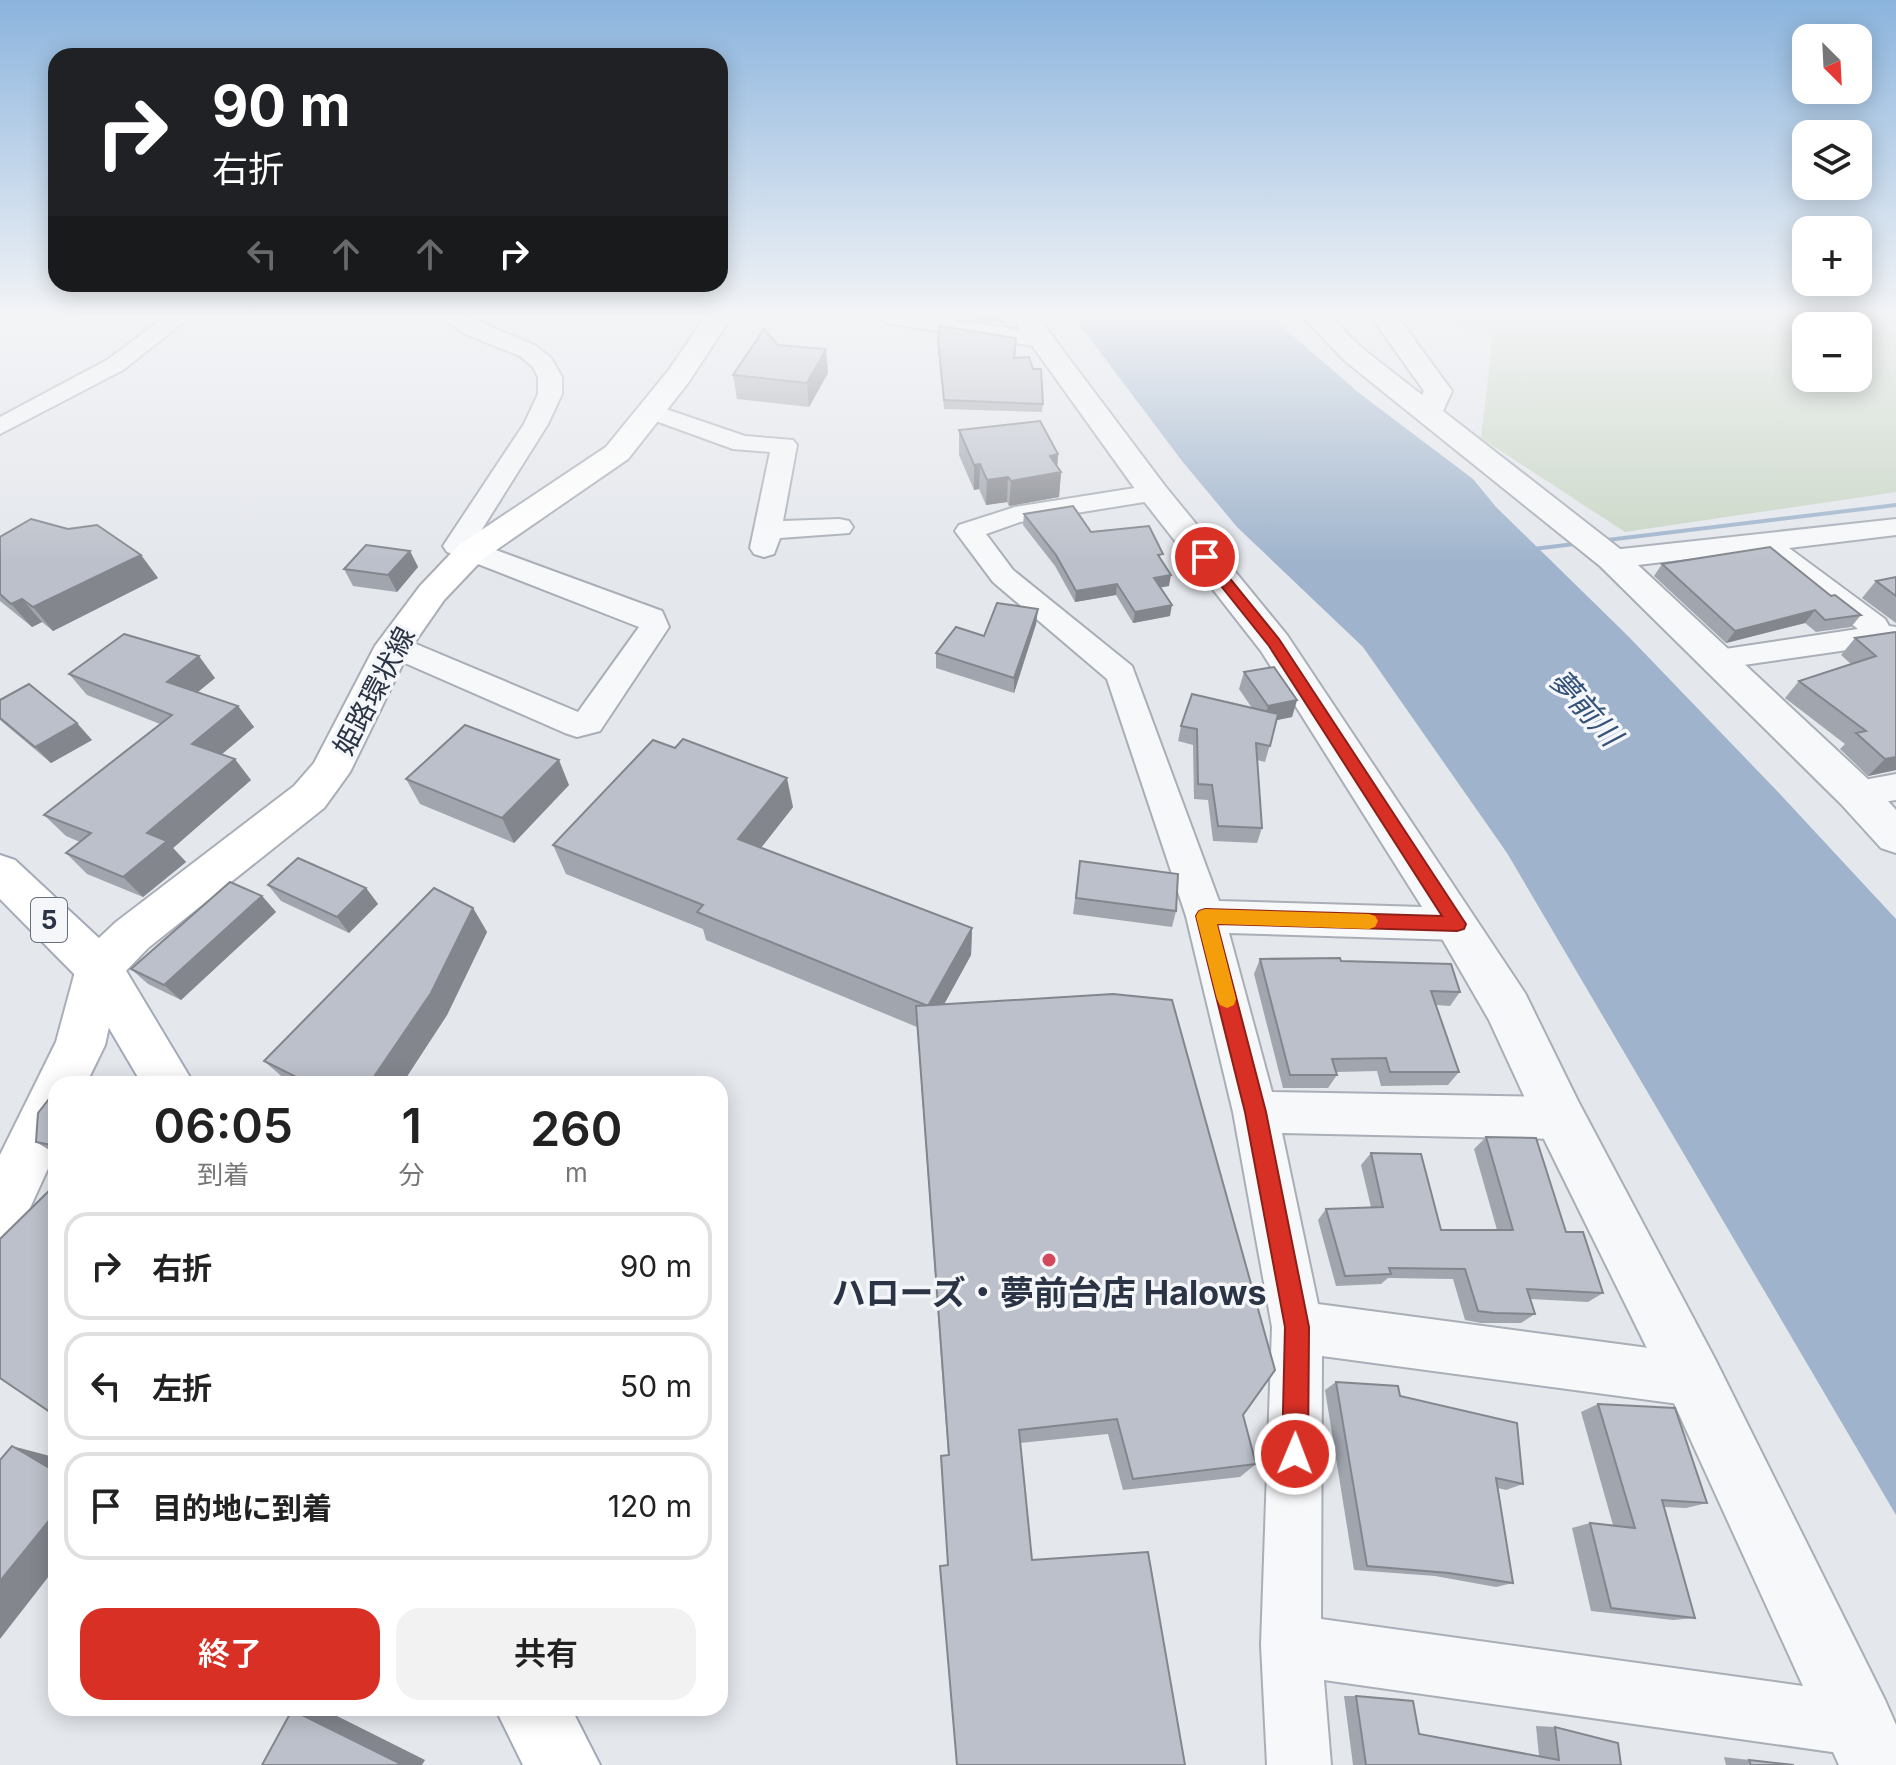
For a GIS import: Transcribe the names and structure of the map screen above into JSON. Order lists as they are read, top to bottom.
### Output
{
  "streets": {
    "main road": ["姫路環状線", "5"]
  },
  "crossings": [
    ["姫路環状線", "5"]
  ],
  "water": ["夢前川"],
  "places": ["ハローズ・夢前台店 Halows"],
  "north": "bottom right",
  "page": {
    "map_buttons": ["+", "−"],
    "turn": ["90 m", "右折"],
    "eta": [
      "06:05",
      "到着",
      "1",
      "分",
      "260",
      "m"
    ],
    "list": [
      {
        "name": "右折",
        "value": "90 m"
      },
      {
        "name": "左折",
        "value": "50 m"
      },
      {
        "name": "目的地に到着",
        "value": "120 m"
      }
    ],
    "buttons": ["終了", "共有"]
  }
}
